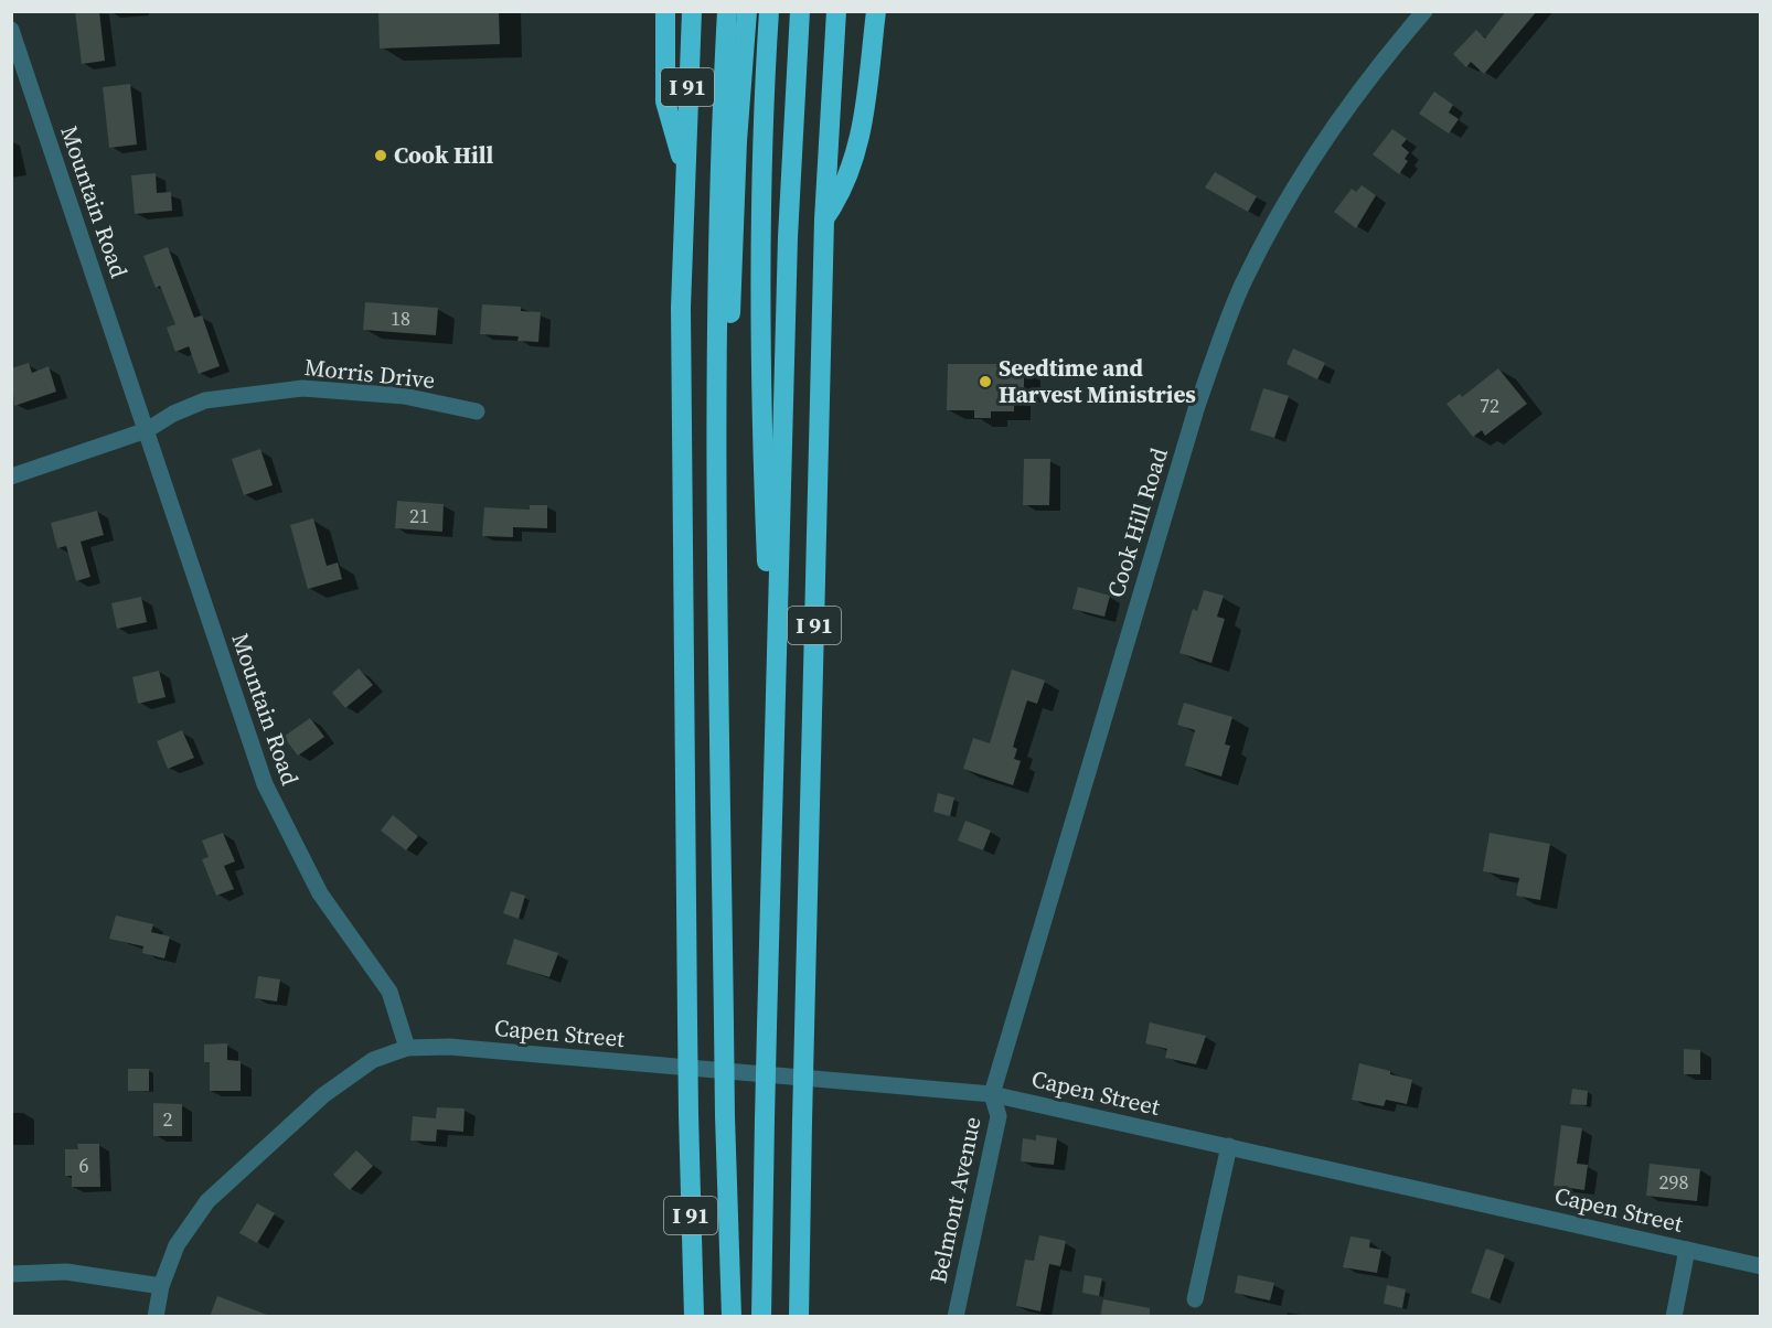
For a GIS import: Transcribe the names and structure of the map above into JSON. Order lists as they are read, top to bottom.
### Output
{
  "streets": {
    "highway": ["I 91"],
    "street": [
      "Mountain Road",
      "Morris Drive",
      "Cook Hill Road",
      "Capen Street",
      "Belmont Avenue"
    ]
  },
  "crossings": [
    ["Mountain Road", "Morris Drive"],
    ["Mountain Road", "Capen Street"],
    ["Cook Hill Road", "Capen Street"],
    ["Cook Hill Road", "Belmont Avenue"],
    ["Capen Street", "Belmont Avenue"]
  ],
  "places": ["Cook Hill", "Seedtime and Harvest Ministries"],
  "house_numbers": [
    "18",
    "72",
    "21",
    "2",
    "6",
    "298"
  ]
}
